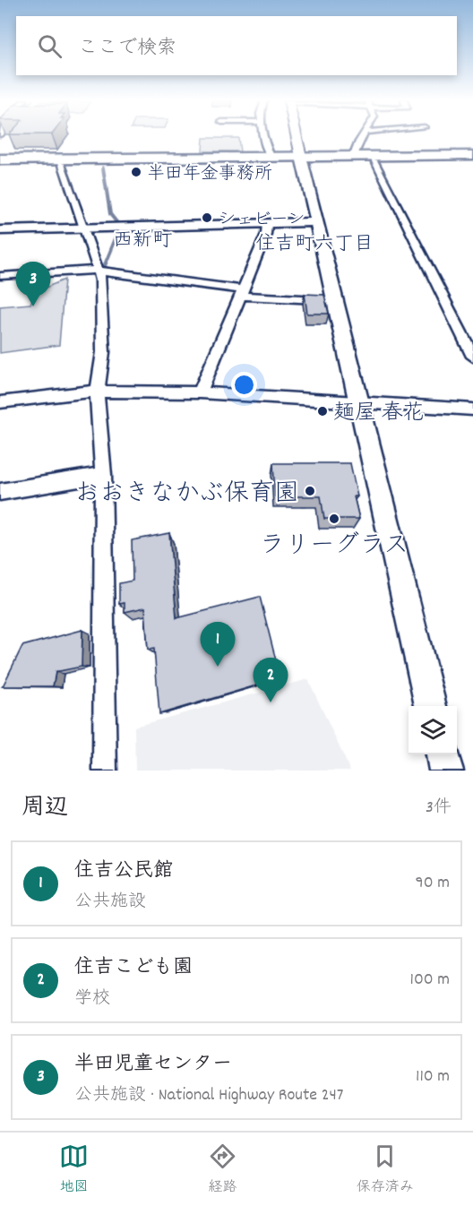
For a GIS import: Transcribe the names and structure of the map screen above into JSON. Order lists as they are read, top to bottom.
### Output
{
  "districts": ["西新町", "住吉町六丁目"],
  "places": [
    "半田年金事務所",
    "シェビーン",
    "麺屋 春花",
    "おおきなかぶ保育園",
    "ラリーグラス"
  ],
  "page": {
    "search": "ここで検索",
    "pins": ["3", "1", "2"],
    "heading": ["周辺", "3件"],
    "list": [
      {
        "mark": "1",
        "name": "住吉公民館",
        "note": "公共施設",
        "value": "90 m"
      },
      {
        "mark": "2",
        "name": "住吉こども園",
        "note": "学校",
        "value": "100 m"
      },
      {
        "mark": "3",
        "name": "半田児童センター",
        "note": "公共施設 · National Highway Route 247",
        "value": "110 m"
      }
    ],
    "nav": ["地図", "経路", "保存済み"]
  }
}
